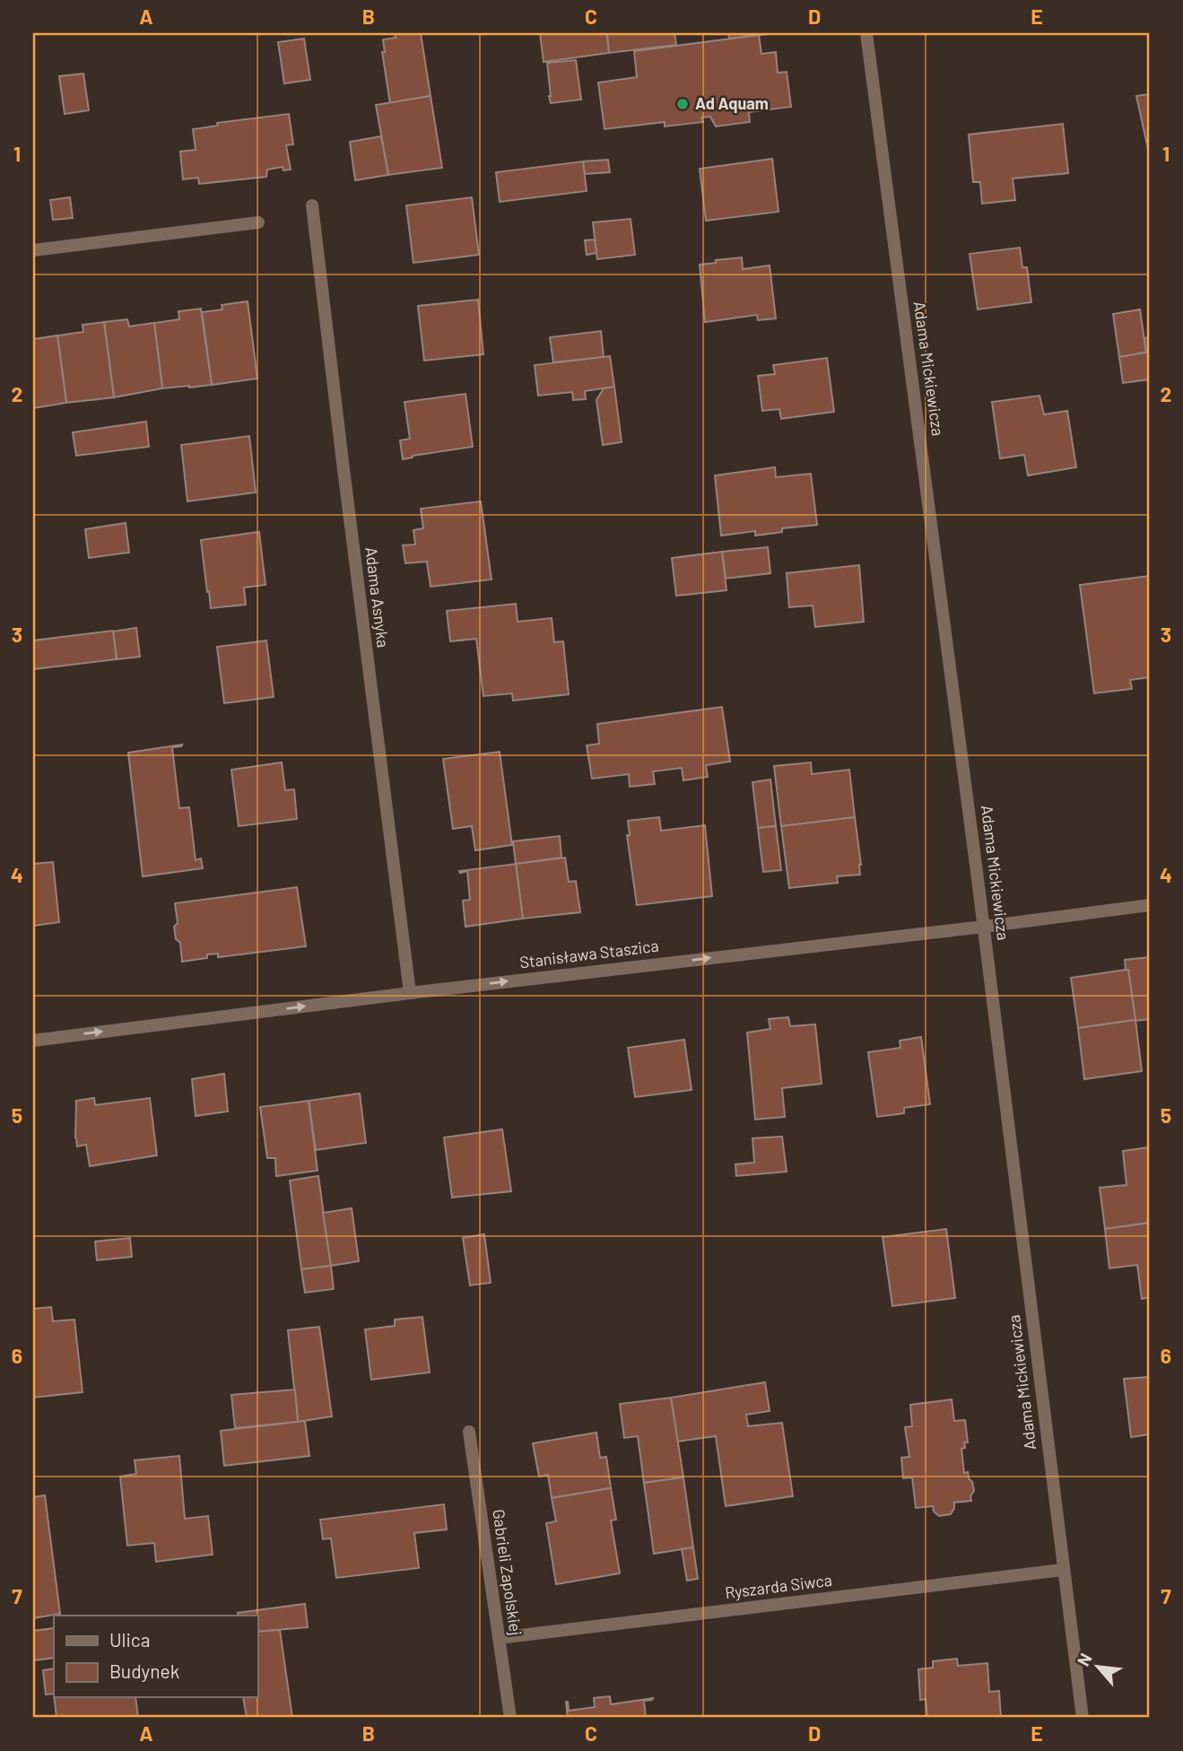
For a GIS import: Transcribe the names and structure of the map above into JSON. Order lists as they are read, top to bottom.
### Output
{
  "streets": {
    "street": [
      "Adama Mickiewicza",
      "Adama Asnyka",
      "Stanisława Staszica",
      "Gabrieli Zapolskiej",
      "Ryszarda Siwca"
    ]
  },
  "crossings": [
    ["Adama Mickiewicza", "Stanisława Staszica"],
    ["Adama Mickiewicza", "Ryszarda Siwca"],
    ["Adama Asnyka", "Stanisława Staszica"],
    ["Gabrieli Zapolskiej", "Ryszarda Siwca"]
  ],
  "one_way": ["Stanisława Staszica"],
  "places": ["Ad Aquam"],
  "legend": ["Ulica", "Budynek"],
  "north": "top left",
  "grid": {
    "columns": [
      "A",
      "B",
      "C",
      "D",
      "E"
    ],
    "rows": [
      "1",
      "2",
      "3",
      "4",
      "5",
      "6",
      "7"
    ]
  }
}
